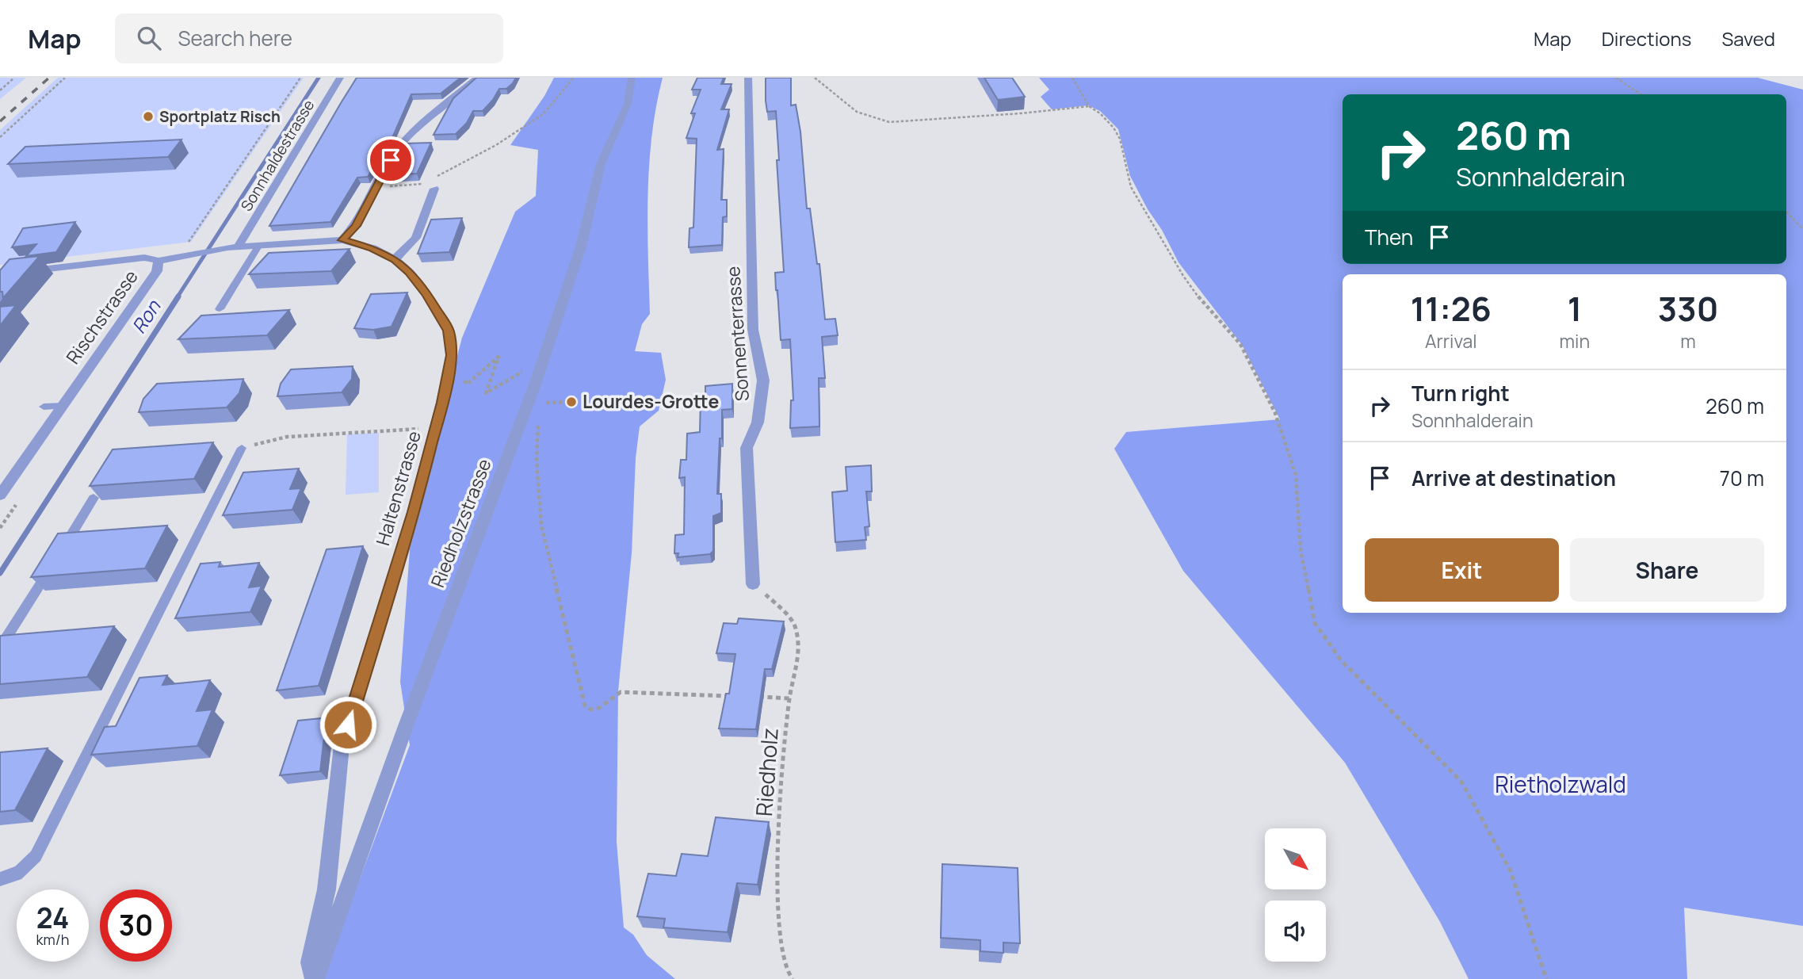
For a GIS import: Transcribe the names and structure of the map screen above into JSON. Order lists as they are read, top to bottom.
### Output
{
  "streets": {
    "street": [
      "Sonnhaldestrasse",
      "Rischstrasse",
      "Sonnenterrasse",
      "Haltenstrasse",
      "Riedholzstrasse"
    ],
    "path": ["Riedholz"]
  },
  "crossings": [
    ["Sonnhaldestrasse", "Haltenstrasse"],
    ["Rischstrasse", "Haltenstrasse"],
    ["Sonnenterrasse", "Riedholz"],
    ["Haltenstrasse", "Riedholzstrasse"]
  ],
  "water": ["Ron"],
  "parks": ["Rietholzwald"],
  "places": ["Sportplatz Risch", "Lourdes-Grotte"],
  "north": "bottom right",
  "page": {
    "header": "Map",
    "search": "Search here",
    "nav": ["Map", "Directions", "Saved"],
    "turn": ["260 m", "Sonnhalderain"],
    "then": "Then",
    "eta": [
      "11:26",
      "Arrival",
      "1",
      "min",
      "330",
      "m"
    ],
    "list": [
      {
        "name": "Turn right",
        "note": "Sonnhalderain",
        "value": "260 m"
      },
      {
        "name": "Arrive at destination",
        "value": "70 m"
      }
    ],
    "buttons": ["Exit", "Share"],
    "speed": "24 km/h",
    "limit": "30"
  }
}
